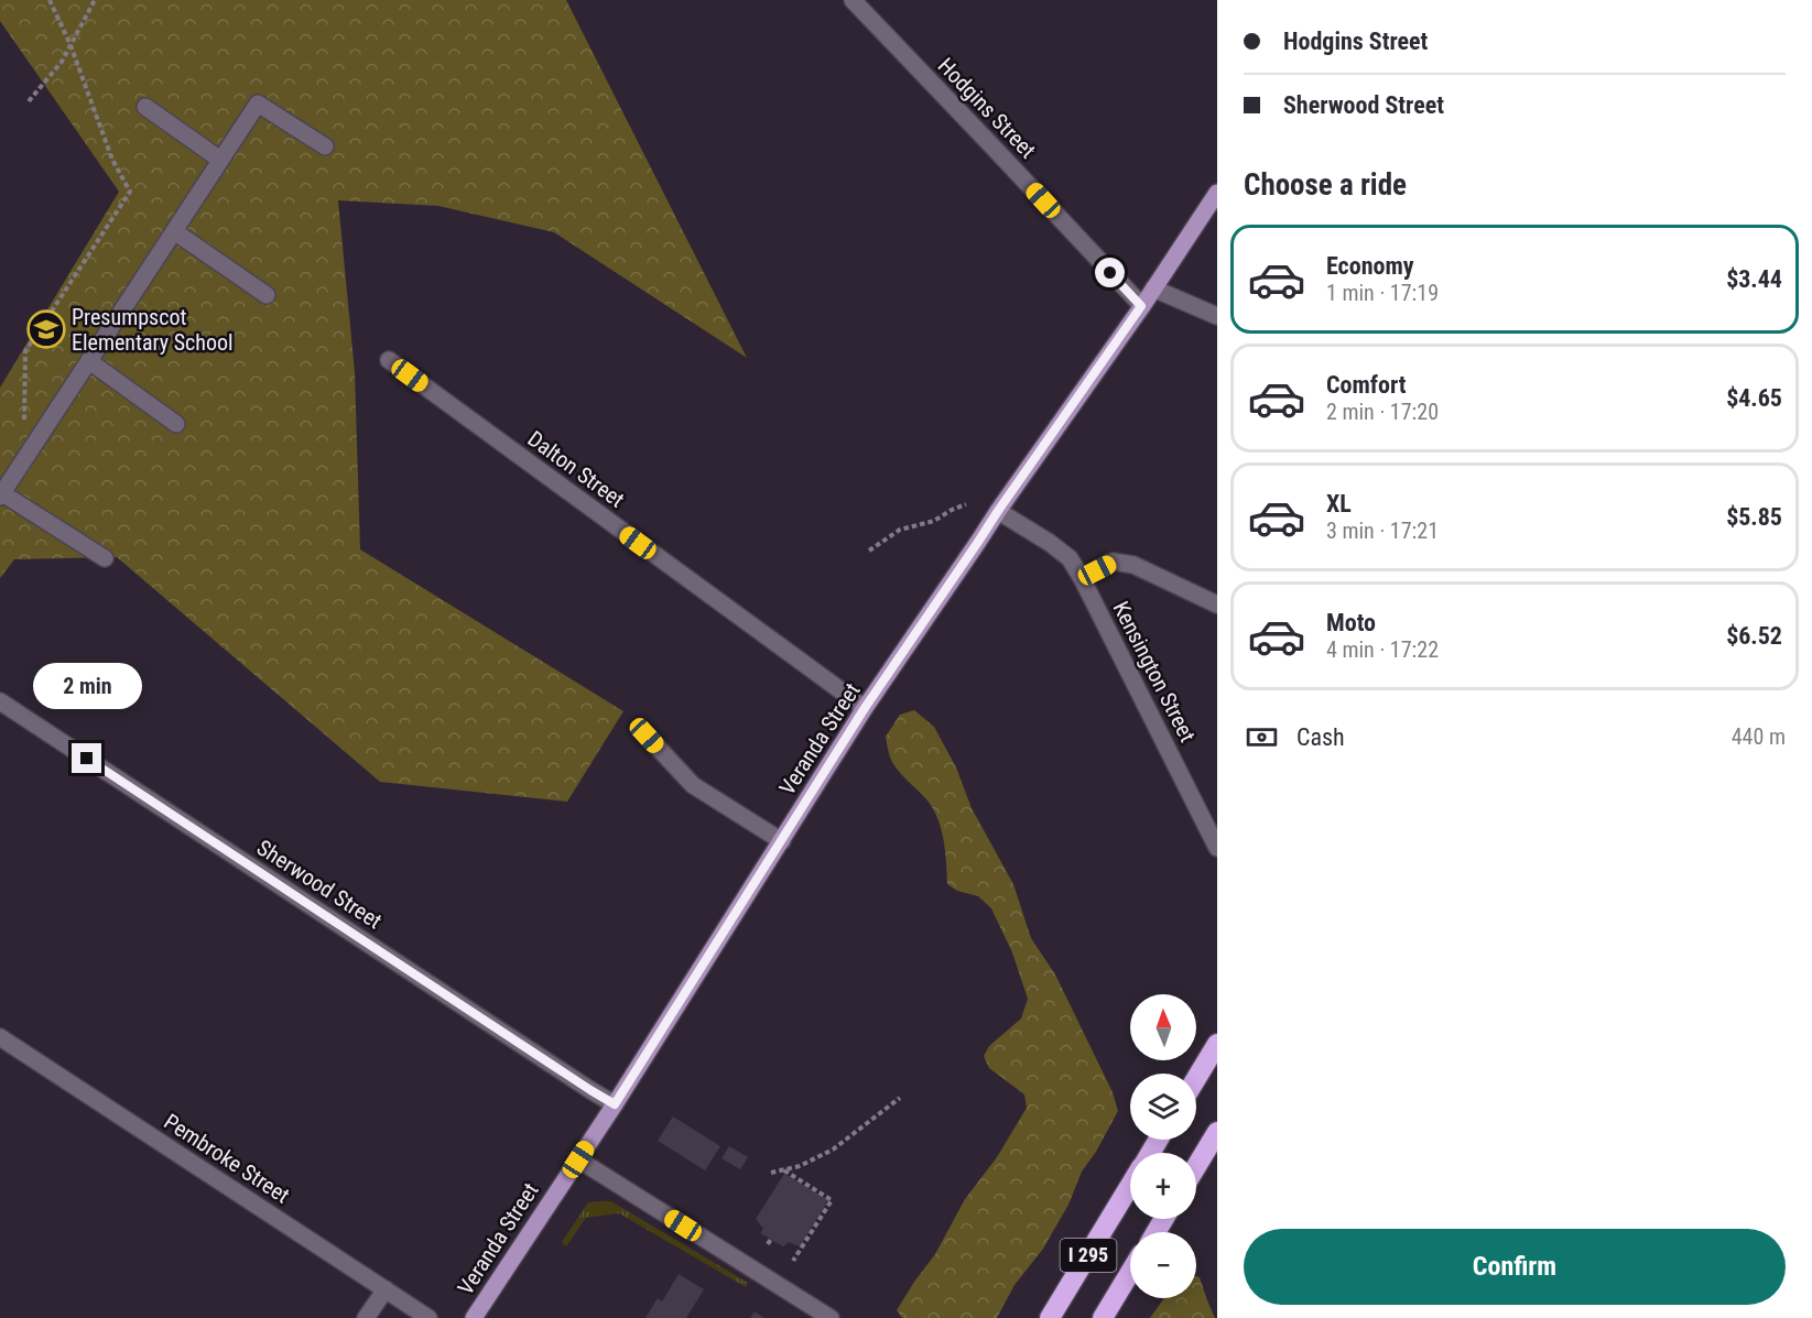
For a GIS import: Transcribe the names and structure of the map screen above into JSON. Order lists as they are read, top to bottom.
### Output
{
  "streets": {
    "highway": ["I 295"],
    "main road": ["Veranda Street"],
    "street": [
      "Hodgins Street",
      "Dalton Street",
      "Kensington Street",
      "Sherwood Street",
      "Pembroke Street"
    ]
  },
  "crossings": [
    ["Hodgins Street", "Veranda Street"],
    ["Dalton Street", "Veranda Street"],
    ["Kensington Street", "Veranda Street"],
    ["Veranda Street", "Sherwood Street"]
  ],
  "places": {
    "school or university": ["Presumpscot Elementary School"]
  },
  "north": "top",
  "page": {
    "banner": ["Hodgins Street", "Sherwood Street"],
    "heading": "Choose a ride",
    "list": [
      {
        "name": "Economy",
        "note": "1 min · 17:19",
        "value": "$3.44"
      },
      {
        "name": "Comfort",
        "note": "2 min · 17:20",
        "value": "$4.65"
      },
      {
        "name": "XL",
        "note": "3 min · 17:21",
        "value": "$5.85"
      },
      {
        "name": "Moto",
        "note": "4 min · 17:22",
        "value": "$6.52"
      }
    ],
    "bubble": "2 min",
    "pay": ["Cash", "440 m"],
    "map_buttons": ["+", "−"],
    "buttons": "Confirm"
  }
}
